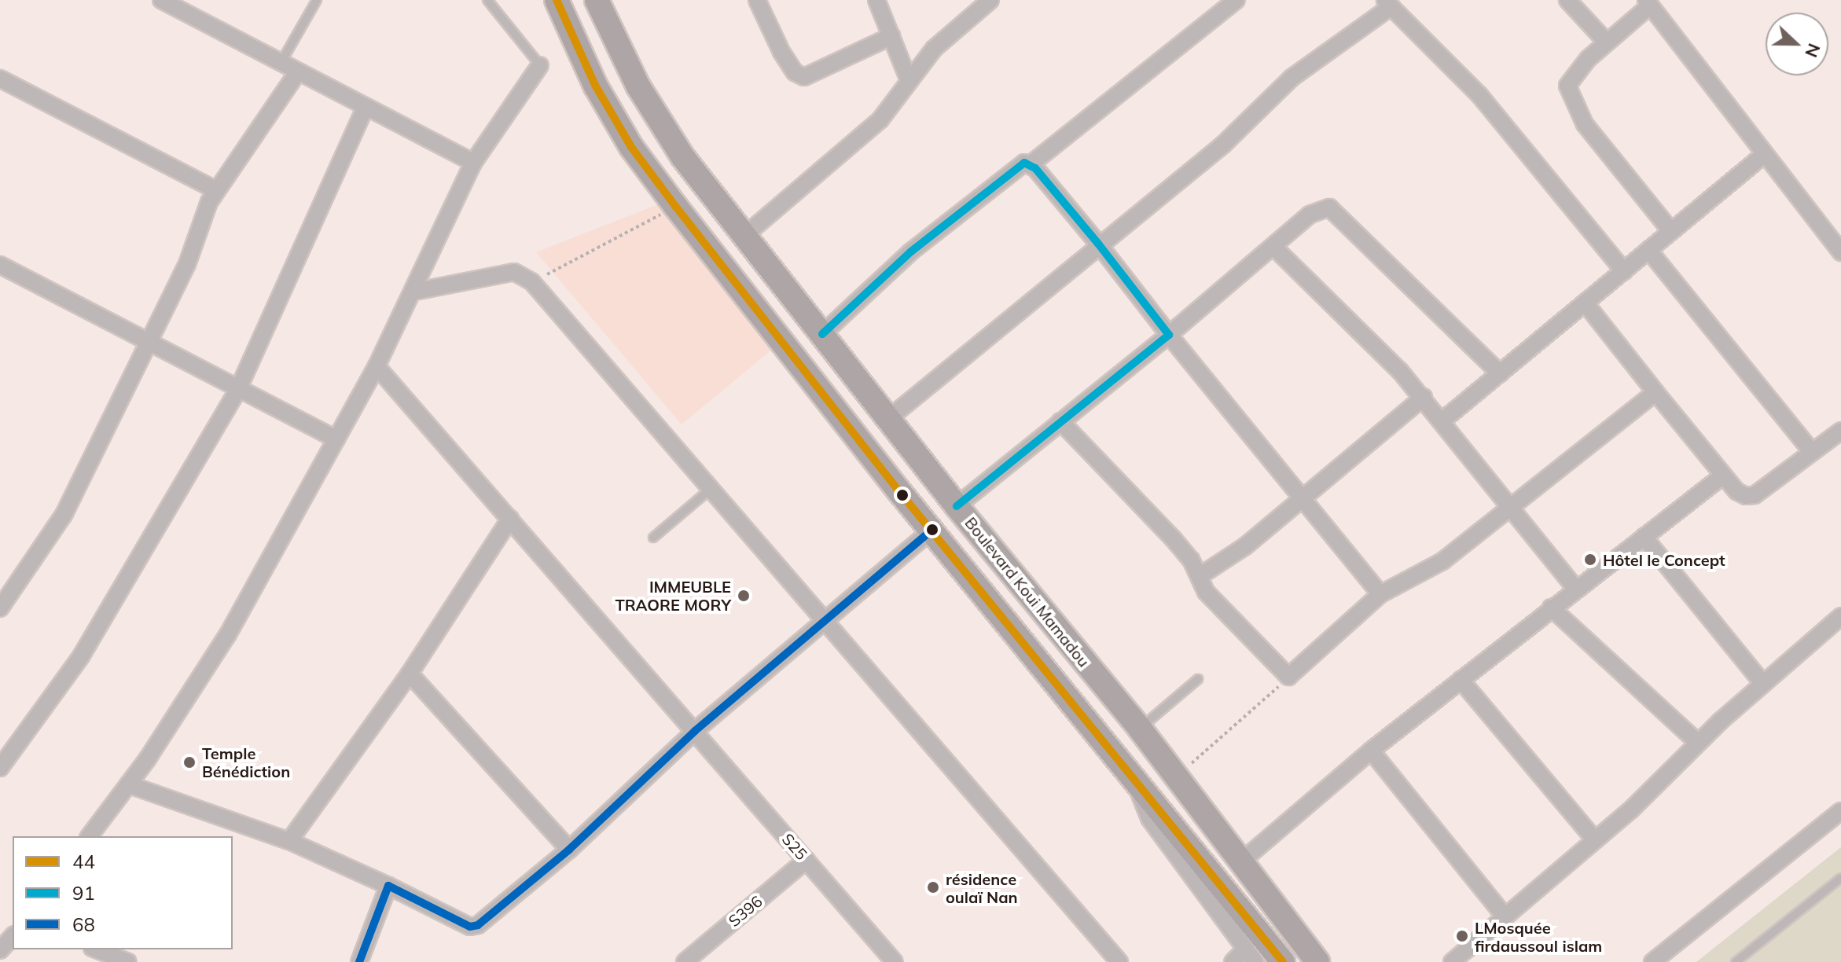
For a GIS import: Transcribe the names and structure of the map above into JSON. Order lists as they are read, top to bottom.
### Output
{
  "streets": {
    "main road": ["Boulevard Koui Mamadou"],
    "street": ["S25", "S396"]
  },
  "crossings": [
    ["S25", "S396"]
  ],
  "places": [
    "Hôtel le Concept",
    "IMMEUBLE TRAORE MORY",
    "Temple Bénédiction",
    "résidence oulaï Nan",
    "LMosquée firdaussoul islam"
  ],
  "lines": ["transit line 44", "transit line 91", "transit line 68"],
  "legend": ["44", "91", "68"],
  "north": "right"
}
